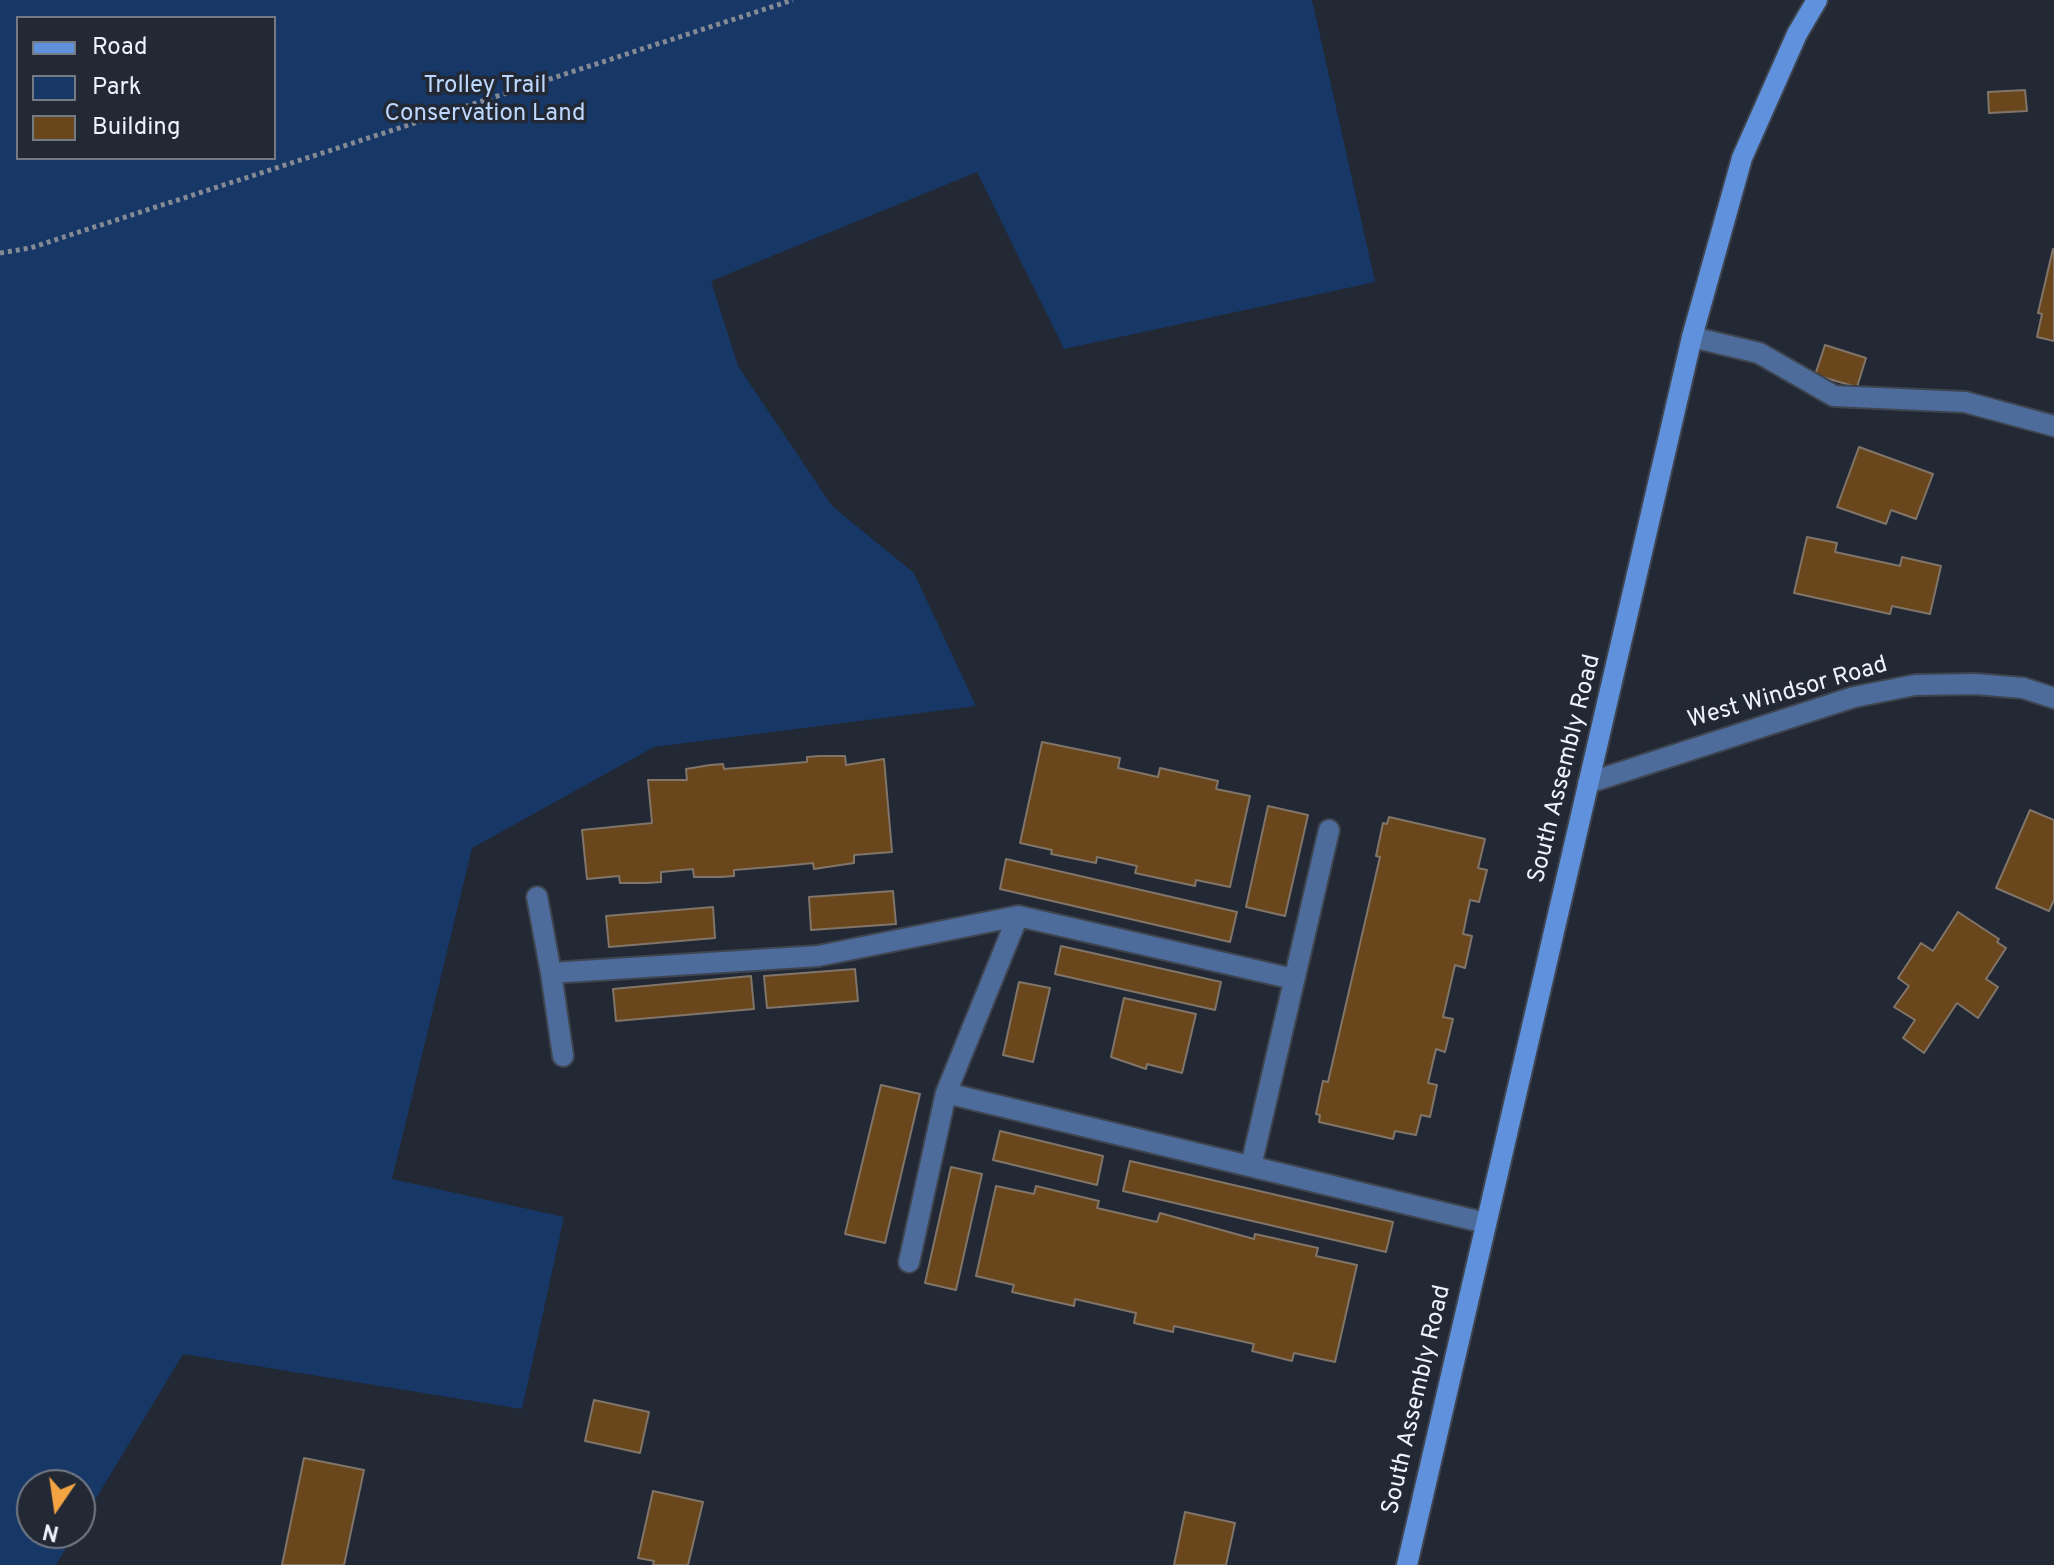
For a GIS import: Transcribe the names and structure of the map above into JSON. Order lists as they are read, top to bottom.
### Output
{
  "streets": {
    "street": ["West Windsor Road", "South Assembly Road"]
  },
  "crossings": [
    ["West Windsor Road", "South Assembly Road"]
  ],
  "parks": ["Trolley Trail Conservation Land"],
  "legend": ["Road", "Park", "Building"],
  "north": "bottom"
}
